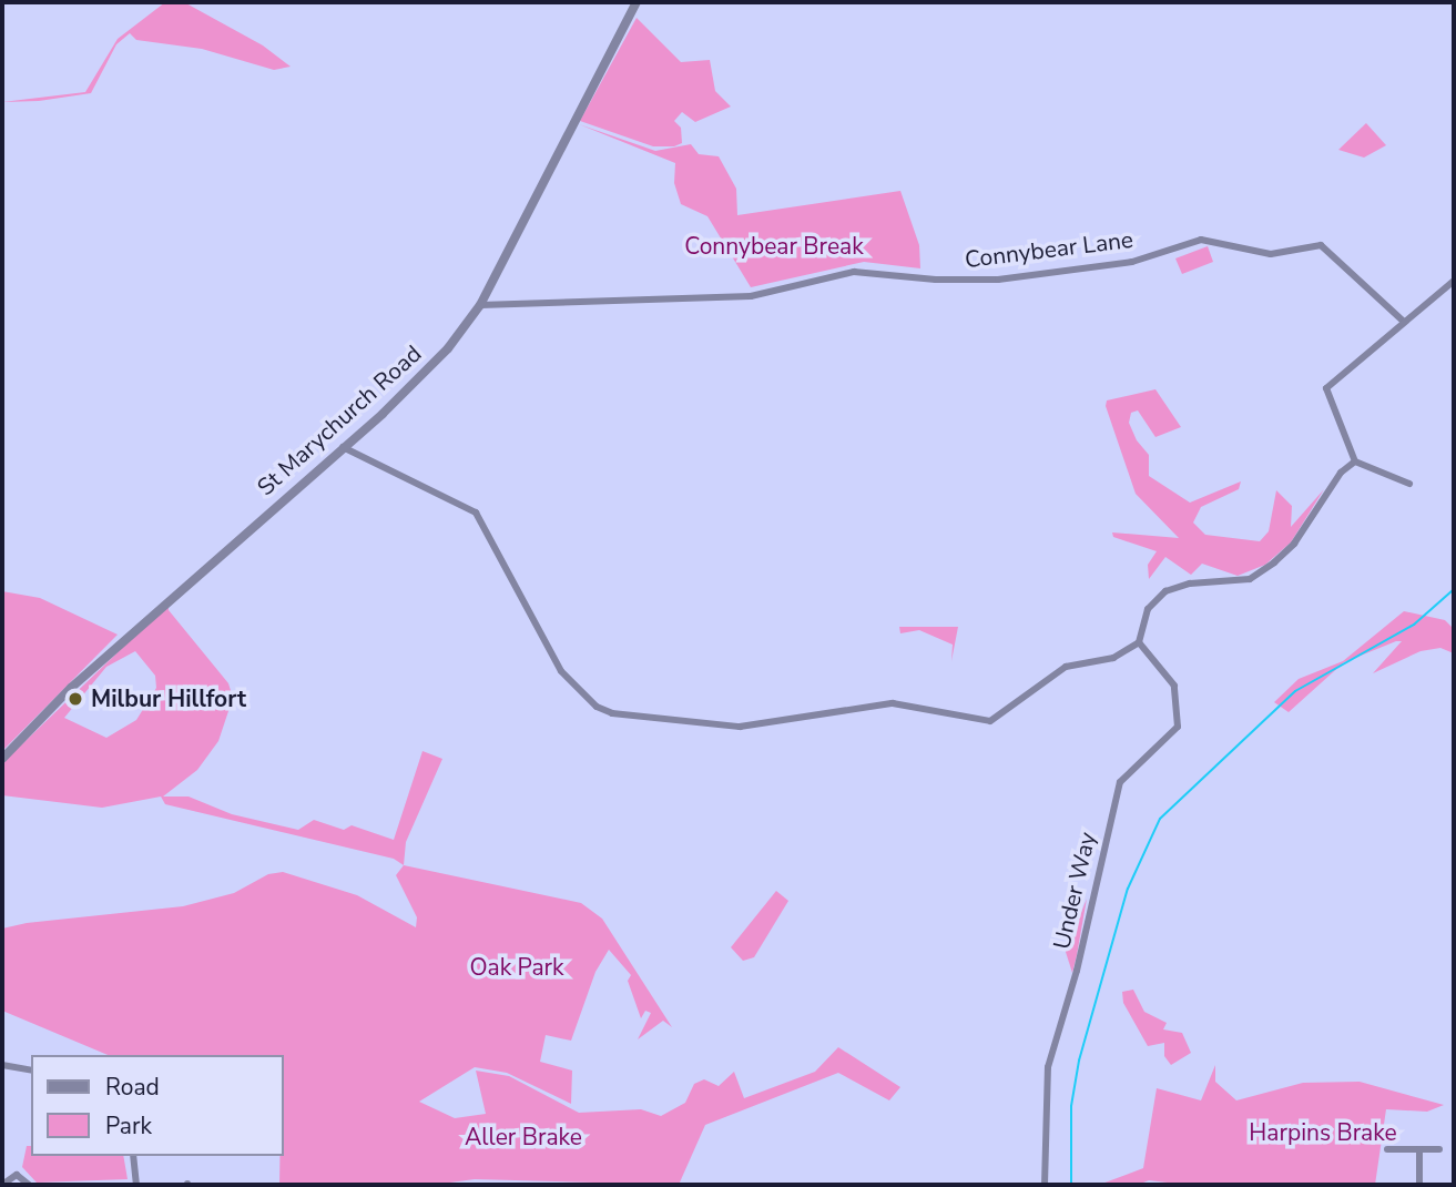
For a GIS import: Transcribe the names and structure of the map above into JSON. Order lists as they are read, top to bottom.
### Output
{
  "streets": {
    "street": ["Connybear Lane", "St Marychurch Road", "Under Way"]
  },
  "crossings": [
    ["Connybear Lane", "St Marychurch Road"]
  ],
  "parks": [
    "Connybear Break",
    "Oak Park",
    "Harpins Brake",
    "Aller Brake"
  ],
  "places": ["Milbur Hillfort"],
  "legend": ["Road", "Park"]
}
